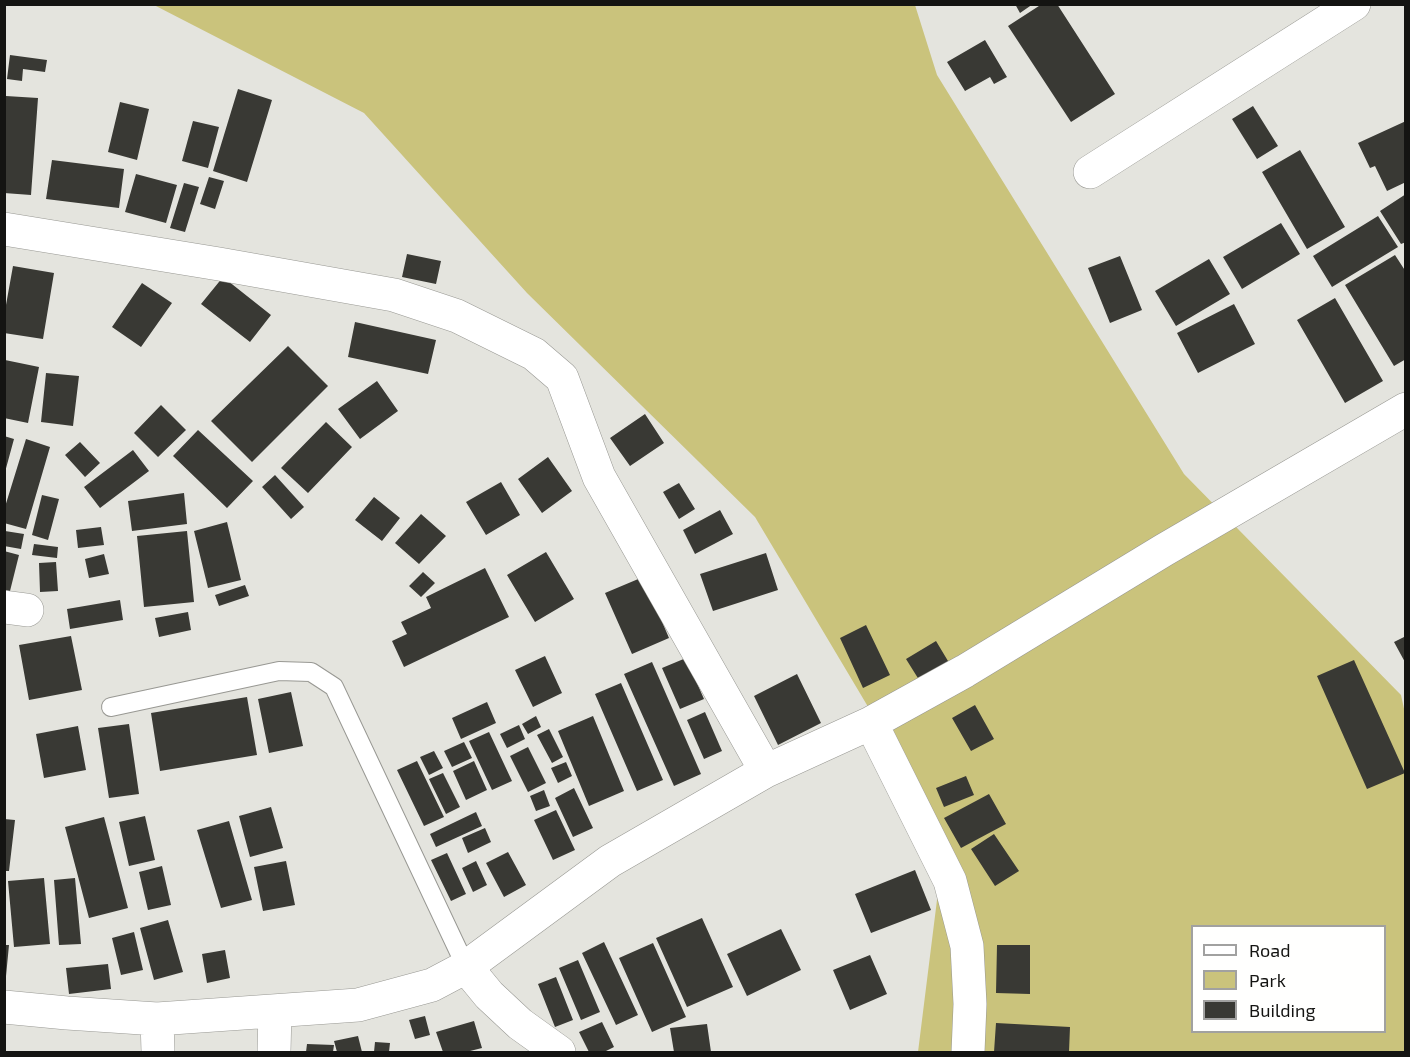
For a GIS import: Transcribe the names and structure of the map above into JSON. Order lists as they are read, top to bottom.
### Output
{
  "legend": ["Road", "Park", "Building"]
}
